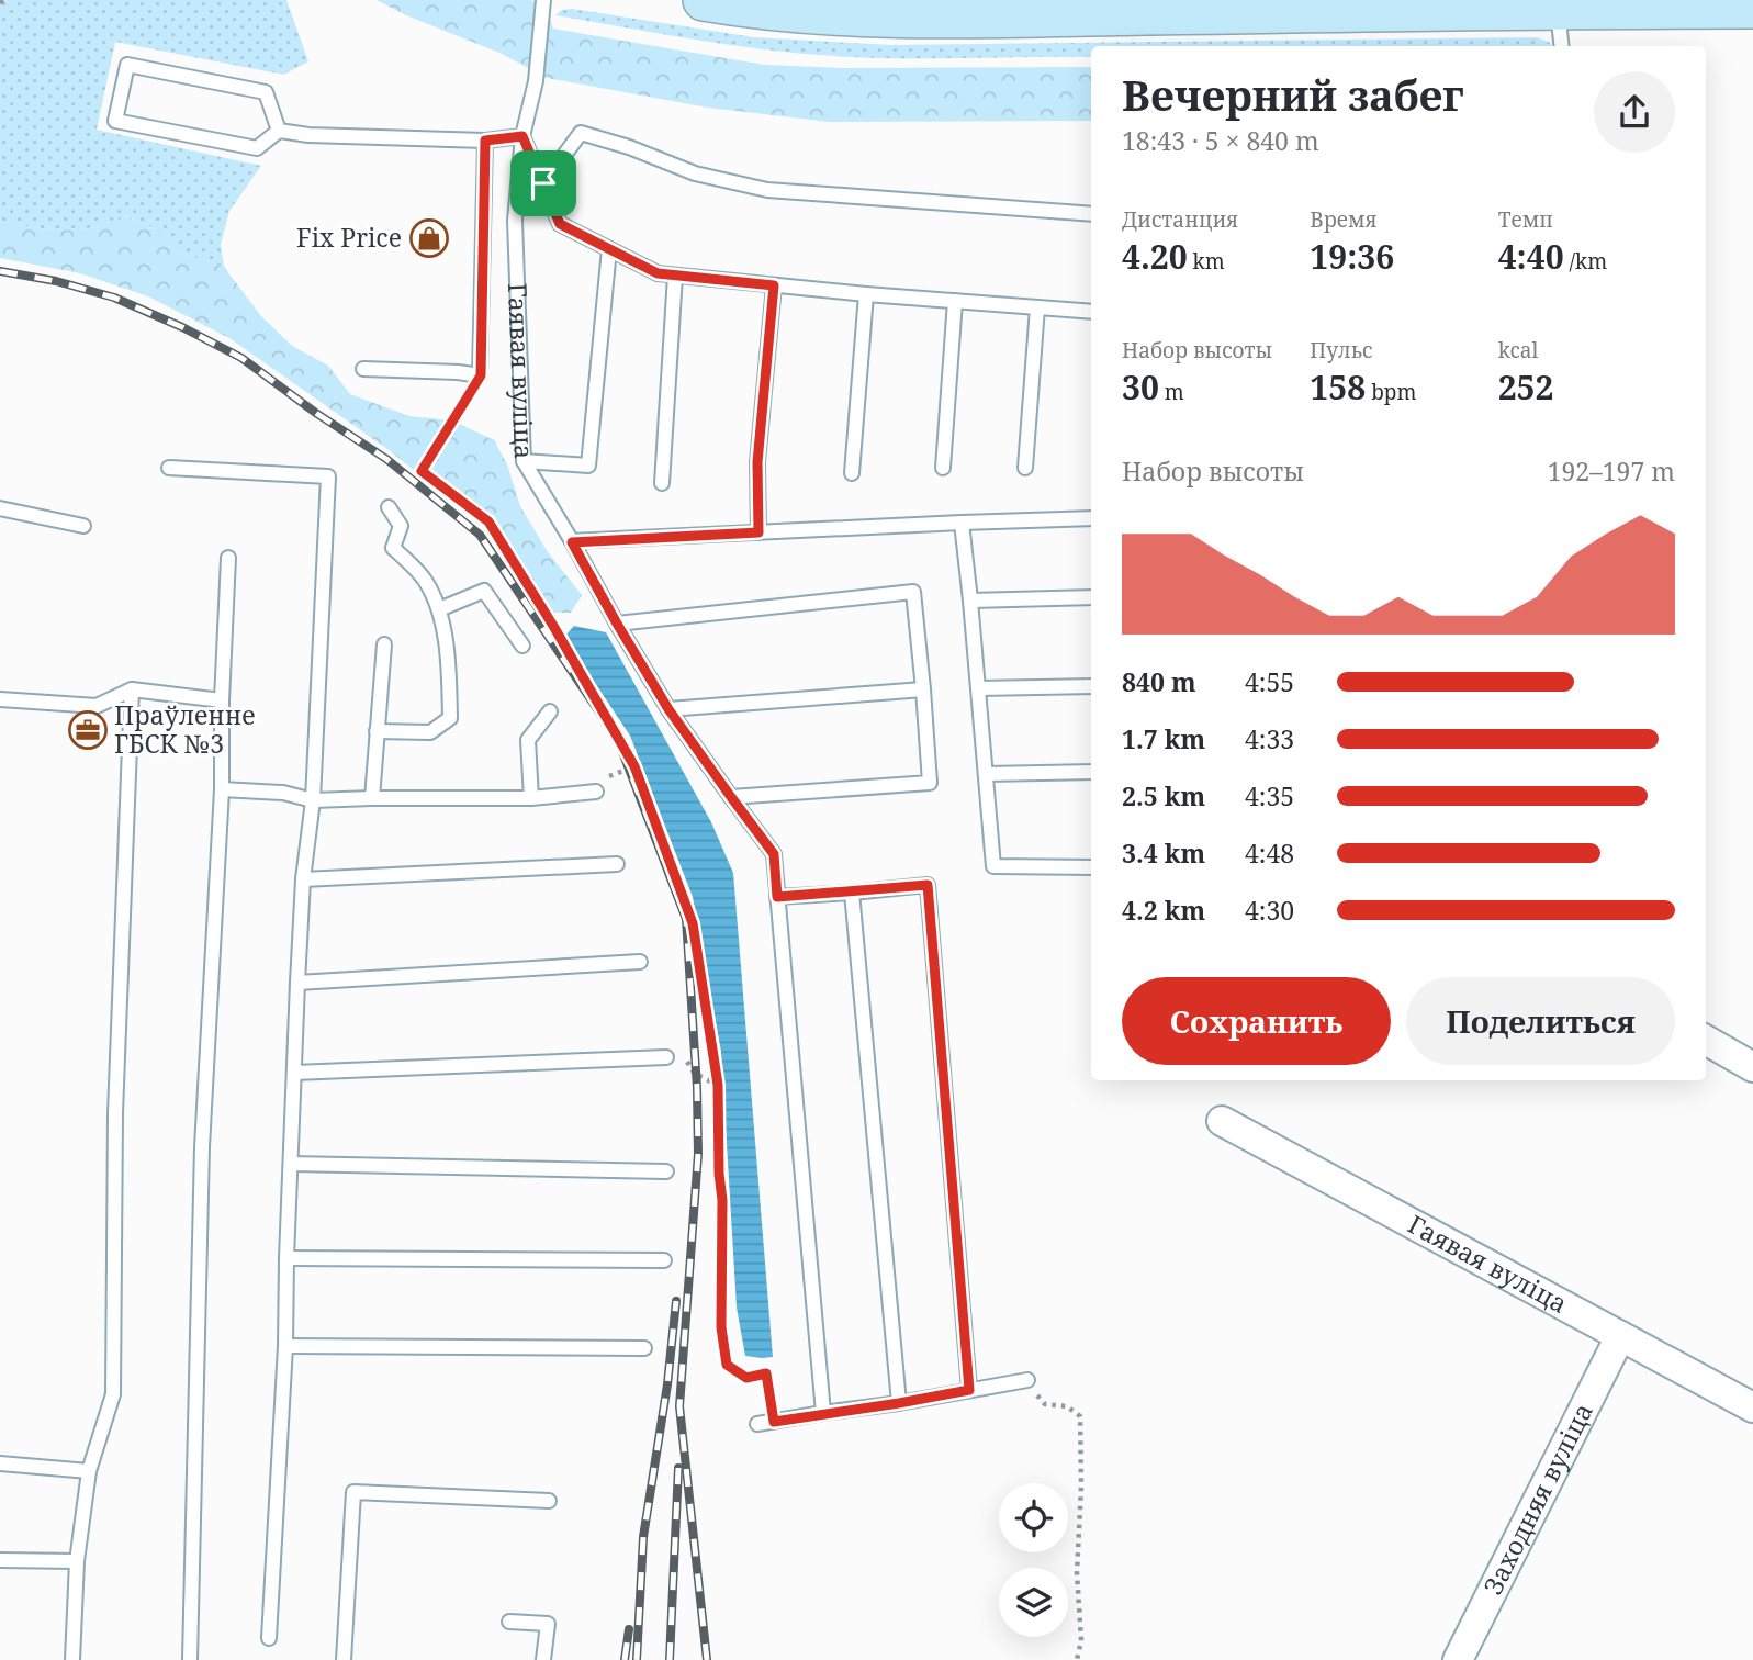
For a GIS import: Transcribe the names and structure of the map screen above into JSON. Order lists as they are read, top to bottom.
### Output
{
  "streets": {
    "street": ["Гаявая вуліца", "Заходняя вуліца"]
  },
  "crossings": [
    ["Гаявая вуліца", "Заходняя вуліца"]
  ],
  "places": {
    "shop": ["Fix Price"],
    "office": ["Праўленне ГБСК №3"]
  },
  "page": {
    "heading": ["Вечерний забег", "18:43 · 5 × 840 m"],
    "stats": [
      ["Дистанция", "4.20 km"],
      ["Время", "19:36"],
      ["Темп", "4:40 /km"],
      ["Набор высоты", "30 m"],
      ["Пульс", "158 bpm"],
      ["kcal", "252"]
    ],
    "chart": ["Набор высоты", "192–197 m"],
    "list": [
      {
        "name": "840 m",
        "note": "4:55"
      },
      {
        "name": "1.7 km",
        "note": "4:33"
      },
      {
        "name": "2.5 km",
        "note": "4:35"
      },
      {
        "name": "3.4 km",
        "note": "4:48"
      },
      {
        "name": "4.2 km",
        "note": "4:30"
      }
    ],
    "buttons": ["Сохранить", "Поделиться"]
  }
}
